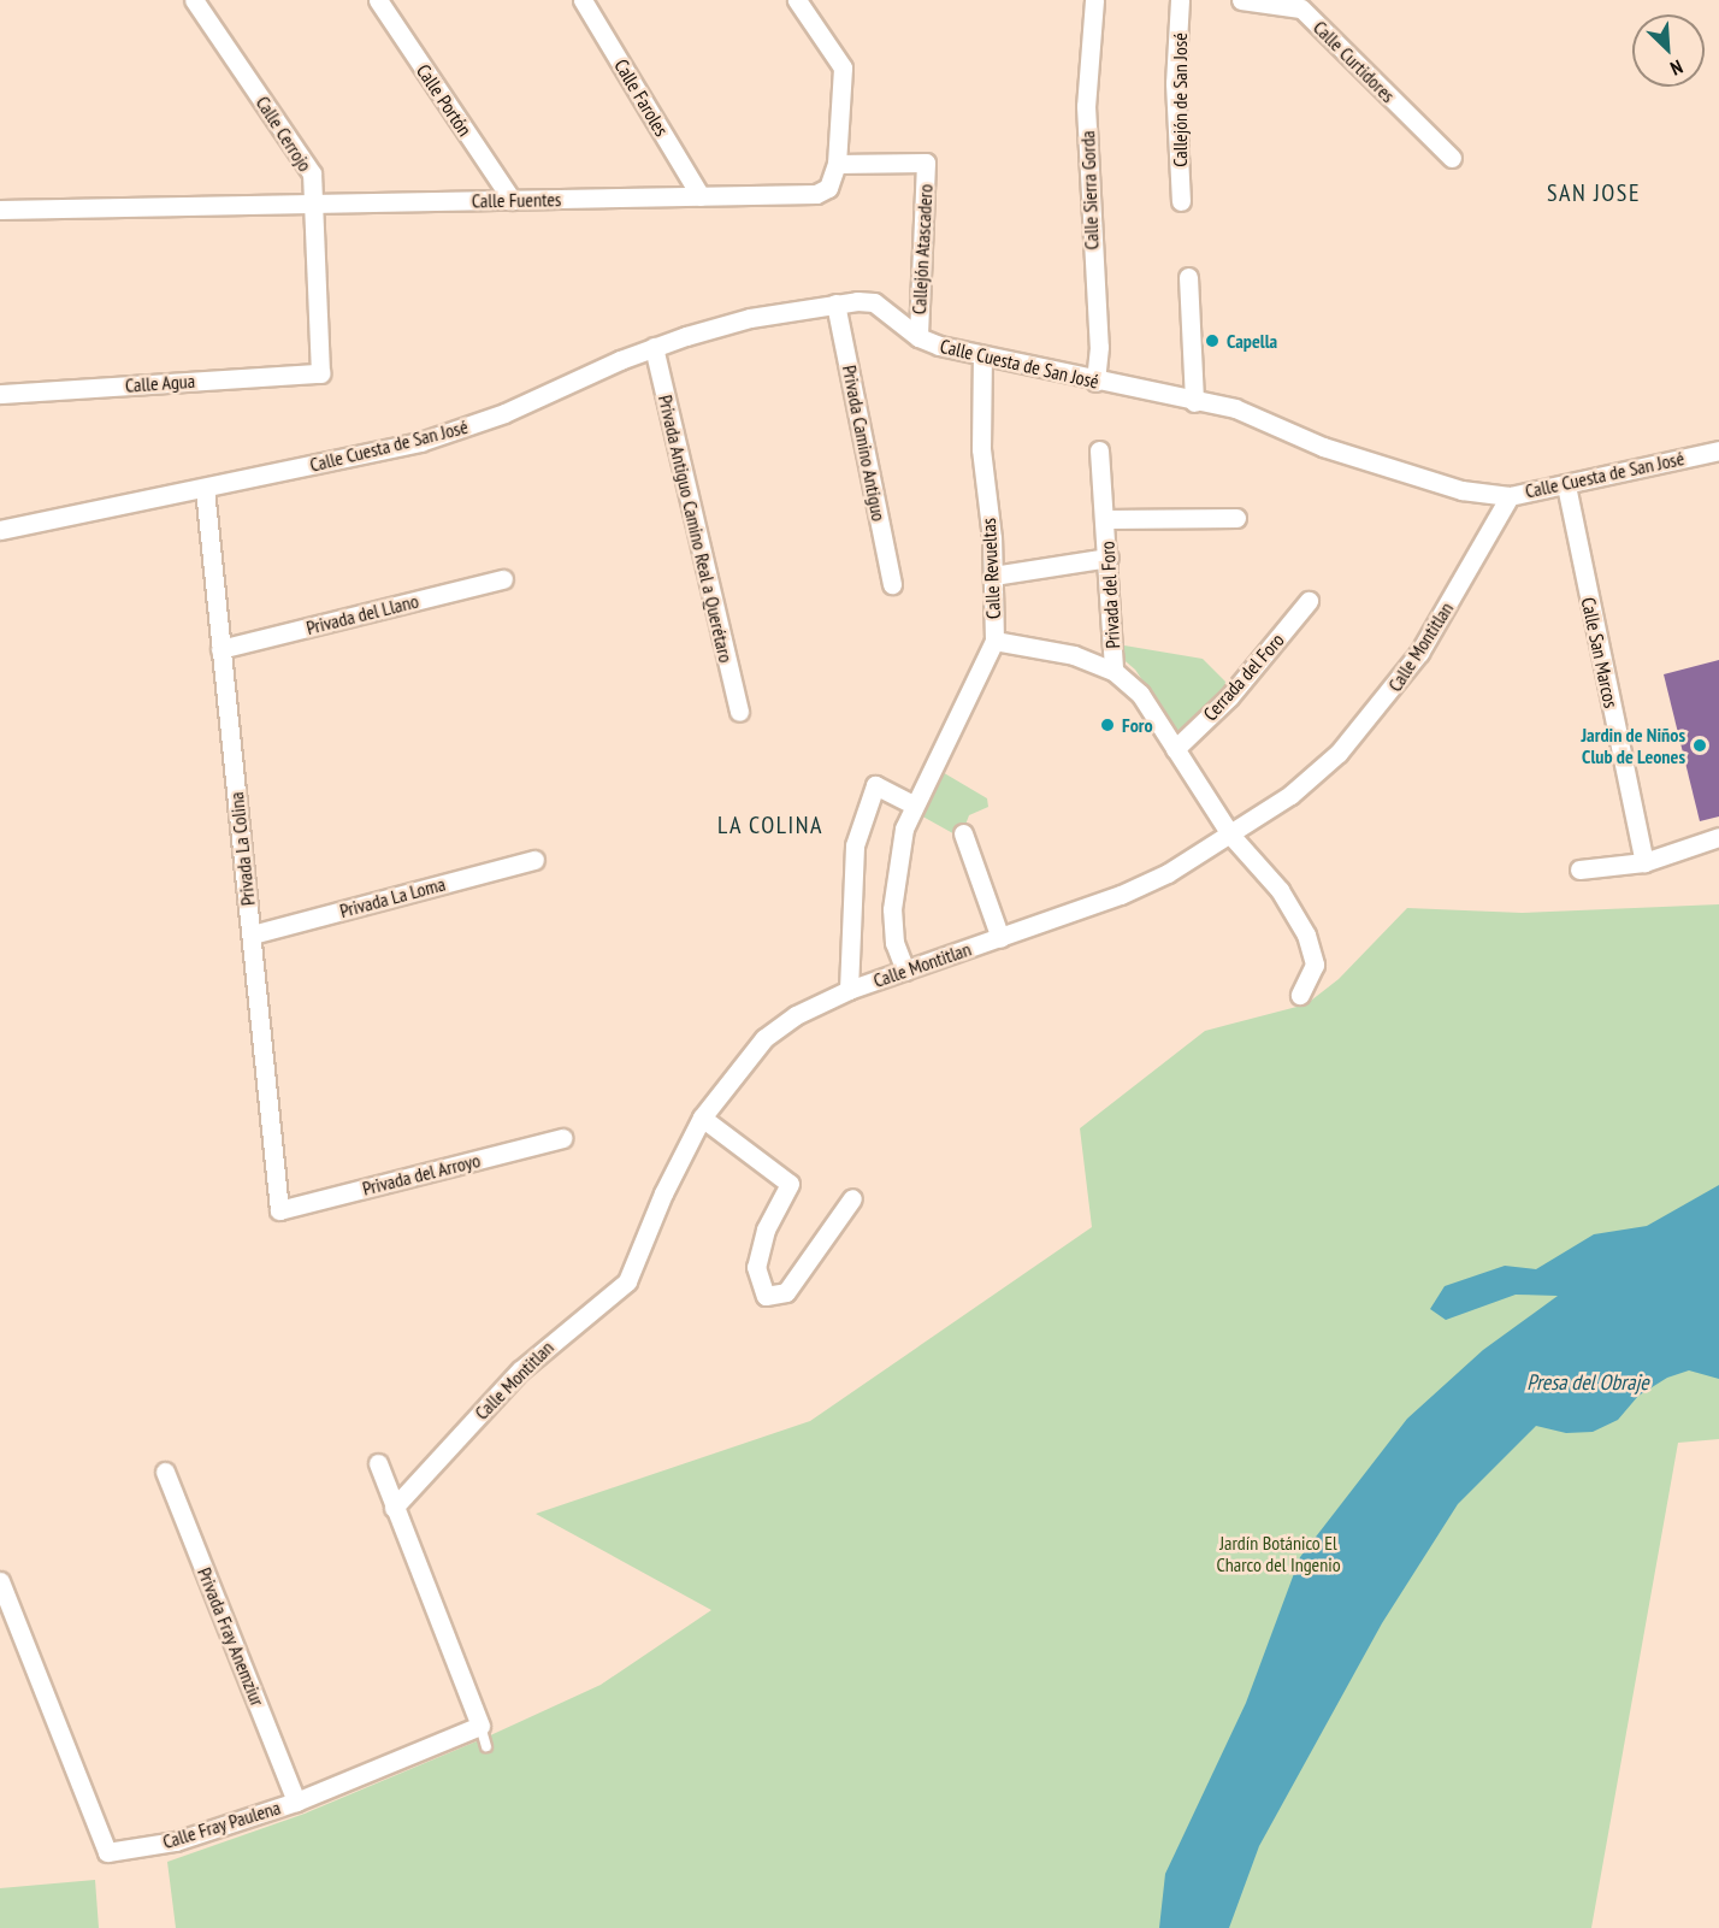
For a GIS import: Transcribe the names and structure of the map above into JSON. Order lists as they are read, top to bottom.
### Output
{
  "streets": {
    "street": [
      "Calle Curtidores",
      "Calle Faroles",
      "Calle Portón",
      "Callejón de San José",
      "Calle Cerrojo",
      "Calle Sierra Gorda",
      "Calle Fuentes",
      "Callejón Atascadero",
      "Calle Cuesta de San José",
      "Calle Agua",
      "Privada Camino Antiguo",
      "Privada Antiguo Camino Real a Querétaro",
      "Calle Revueltas",
      "Privada del Foro",
      "Privada del Llano",
      "Calle Montitlan",
      "Calle San Marcos",
      "Cerrada del Foro",
      "Privada La Colina",
      "Privada La Loma",
      "Privada del Arroyo",
      "Privada Fray Anemziur",
      "Calle Fray Paulena"
    ]
  },
  "crossings": [
    ["Calle Faroles", "Calle Fuentes"],
    ["Calle Portón", "Calle Fuentes"],
    ["Calle Cerrojo", "Calle Fuentes"],
    ["Calle Cerrojo", "Calle Agua"],
    ["Calle Sierra Gorda", "Calle Cuesta de San José"],
    ["Calle Fuentes", "Callejón Atascadero"],
    ["Callejón Atascadero", "Calle Cuesta de San José"],
    ["Calle Cuesta de San José", "Privada Camino Antiguo"],
    ["Calle Cuesta de San José", "Privada Antiguo Camino Real a Querétaro"],
    ["Calle Cuesta de San José", "Calle Revueltas"],
    ["Calle Cuesta de San José", "Calle Montitlan"],
    ["Calle Cuesta de San José", "Calle San Marcos"],
    ["Calle Cuesta de San José", "Privada La Colina"],
    ["Calle Revueltas", "Calle Montitlan"],
    ["Privada del Llano", "Privada La Colina"],
    ["Privada La Colina", "Privada La Loma"],
    ["Privada La Colina", "Privada del Arroyo"],
    ["Privada Fray Anemziur", "Calle Fray Paulena"]
  ],
  "districts": ["SAN JOSE", "LA COLINA"],
  "water": ["Presa del Obraje"],
  "parks": ["Jardín Botánico El Charco del Ingenio"],
  "places": ["Capella", "Foro", "Jardin de Niños Club de Leones"],
  "north": "bottom right"
}
